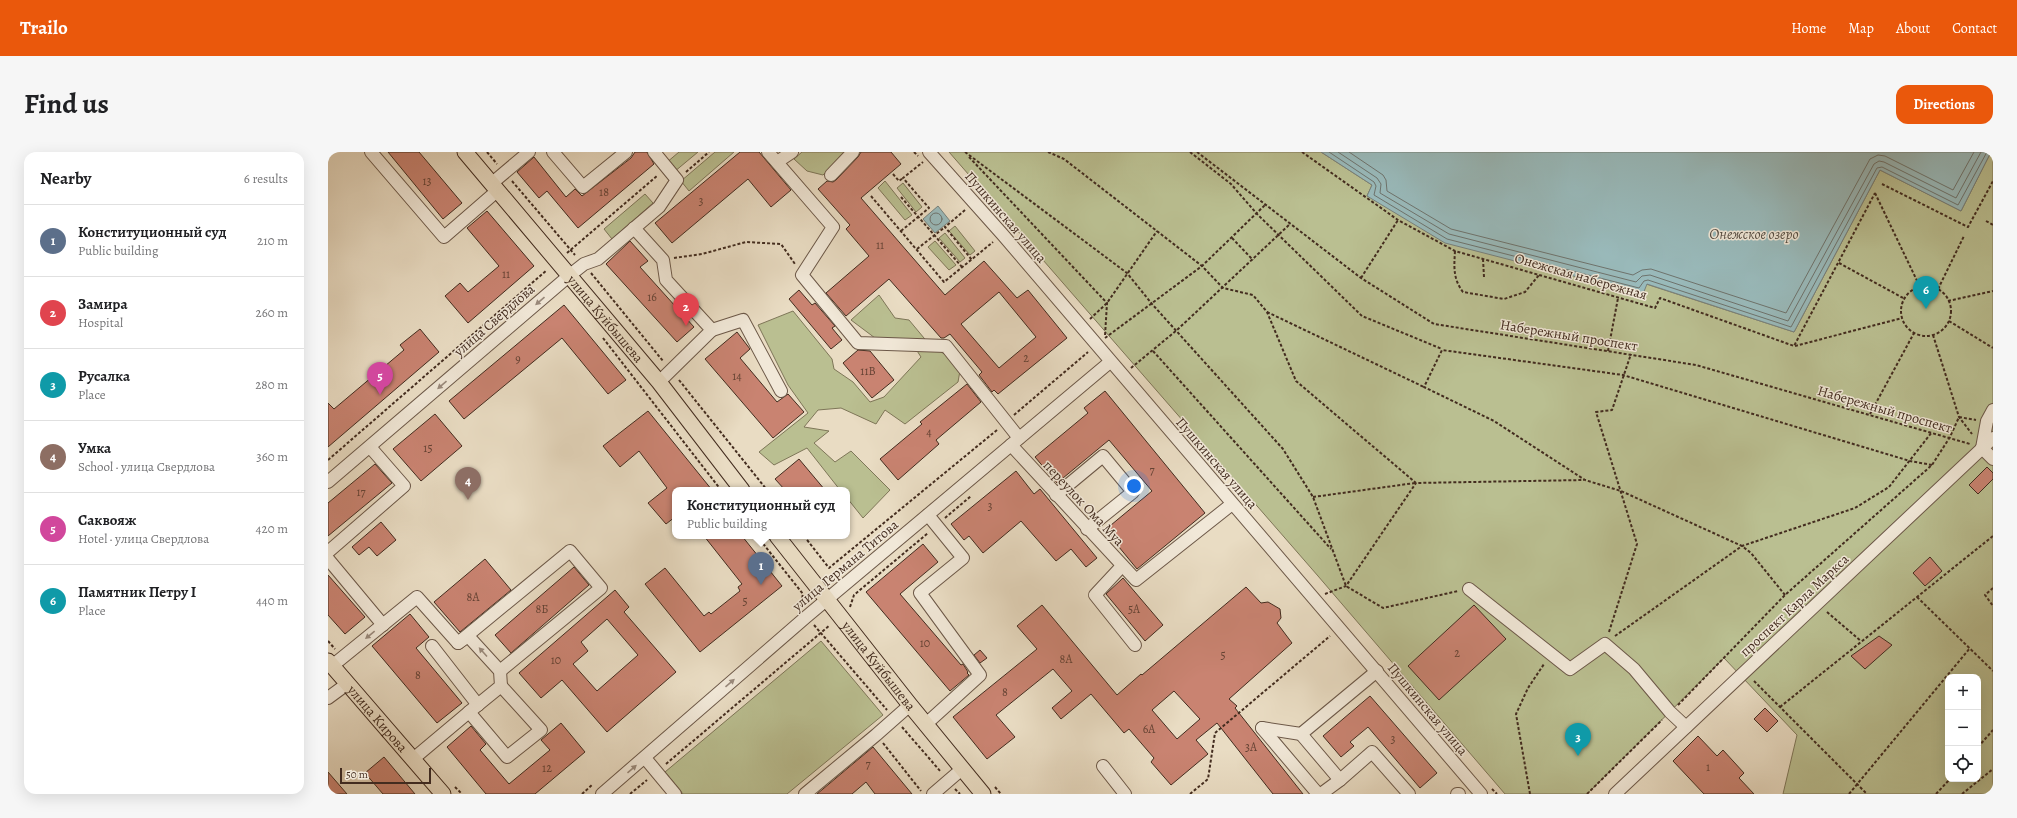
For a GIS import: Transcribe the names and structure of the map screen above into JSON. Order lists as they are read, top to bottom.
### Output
{
  "streets": {
    "main road": ["улица Куйбышева", "улица Кирова"],
    "street": [
      "Пушкинская улица",
      "улица Свердлова",
      "переулок Ома Муа",
      "улица Германа Титова",
      "проспект Карла Маркса"
    ],
    "path": ["Онежская набережная", "Набережный проспект"]
  },
  "crossings": [
    ["Пушкинская улица", "переулок Ома Муа"],
    ["Пушкинская улица", "улица Германа Титова"],
    ["улица Куйбышева", "улица Свердлова"],
    ["улица Куйбышева", "улица Германа Титова"],
    ["Набережный проспект", "проспект Карла Маркса"],
    ["переулок Ома Муа", "улица Германа Титова"]
  ],
  "one_way": ["улица Свердлова", "улица Германа Титова"],
  "water": ["Онежское озеро"],
  "house_numbers": [
    "13",
    "18",
    "3",
    "11",
    "11",
    "16",
    "2",
    "9",
    "11В",
    "14",
    "4",
    "15",
    "7",
    "17",
    "3",
    "8А",
    "5",
    "8Б",
    "5А",
    "10",
    "2",
    "5",
    "8А",
    "10",
    "8",
    "8",
    "6А",
    "3",
    "3А",
    "7",
    "1",
    "12"
  ],
  "scale_bar": "50 m",
  "page": {
    "header": "Trailo",
    "nav": [
      "Home",
      "Map",
      "About",
      "Contact"
    ],
    "title": "Find us",
    "buttons": "Directions",
    "heading": ["Nearby", "6 results"],
    "list": [
      {
        "mark": "1",
        "name": "Конституционный суд",
        "note": "Public building",
        "value": "210 m"
      },
      {
        "mark": "2",
        "name": "Замира",
        "note": "Hospital",
        "value": "260 m"
      },
      {
        "mark": "3",
        "name": "Русалка",
        "note": "Place",
        "value": "280 m"
      },
      {
        "mark": "4",
        "name": "Умка",
        "note": "School · улица Свердлова",
        "value": "360 m"
      },
      {
        "mark": "5",
        "name": "Саквояж",
        "note": "Hotel · улица Свердлова",
        "value": "420 m"
      },
      {
        "mark": "6",
        "name": "Памятник Петру I",
        "note": "Place",
        "value": "440 m"
      }
    ],
    "pins": [
      "6",
      "2",
      "5",
      "4",
      "1",
      "3"
    ],
    "popup": ["Конституционный суд", "Public building"],
    "map_buttons": ["+", "−"],
    "scale": "50 m"
  }
}
